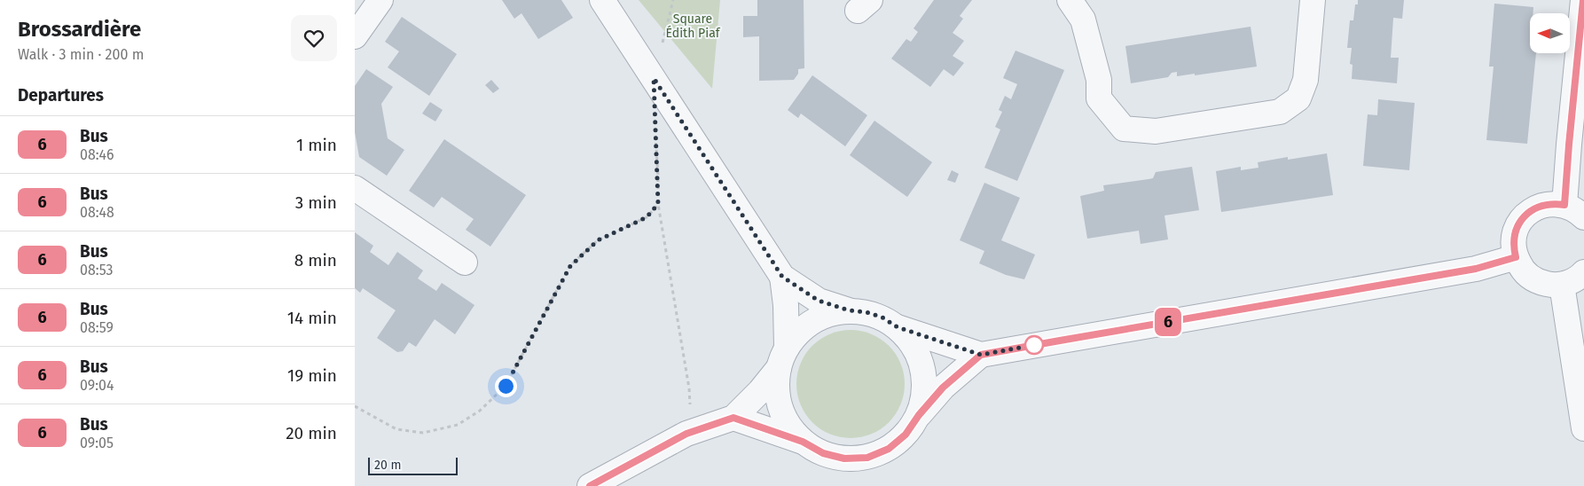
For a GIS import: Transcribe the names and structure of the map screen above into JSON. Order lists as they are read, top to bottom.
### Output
{
  "parks": ["Square Édith Piaf"],
  "lines": ["bus line 6"],
  "scale_bar": "20 m",
  "north": "left",
  "page": {
    "heading": [
      ["Brossardière", "Walk · 3 min · 200 m"],
      "Departures"
    ],
    "on_map": "6",
    "list": [
      {
        "mark": "6",
        "name": "Bus",
        "note": "08:46",
        "value": "1 min"
      },
      {
        "mark": "6",
        "name": "Bus",
        "note": "08:48",
        "value": "3 min"
      },
      {
        "mark": "6",
        "name": "Bus",
        "note": "08:53",
        "value": "8 min"
      },
      {
        "mark": "6",
        "name": "Bus",
        "note": "08:59",
        "value": "14 min"
      },
      {
        "mark": "6",
        "name": "Bus",
        "note": "09:04",
        "value": "19 min"
      },
      {
        "mark": "6",
        "name": "Bus",
        "note": "09:05",
        "value": "20 min"
      }
    ],
    "scale": "20 m"
  }
}
